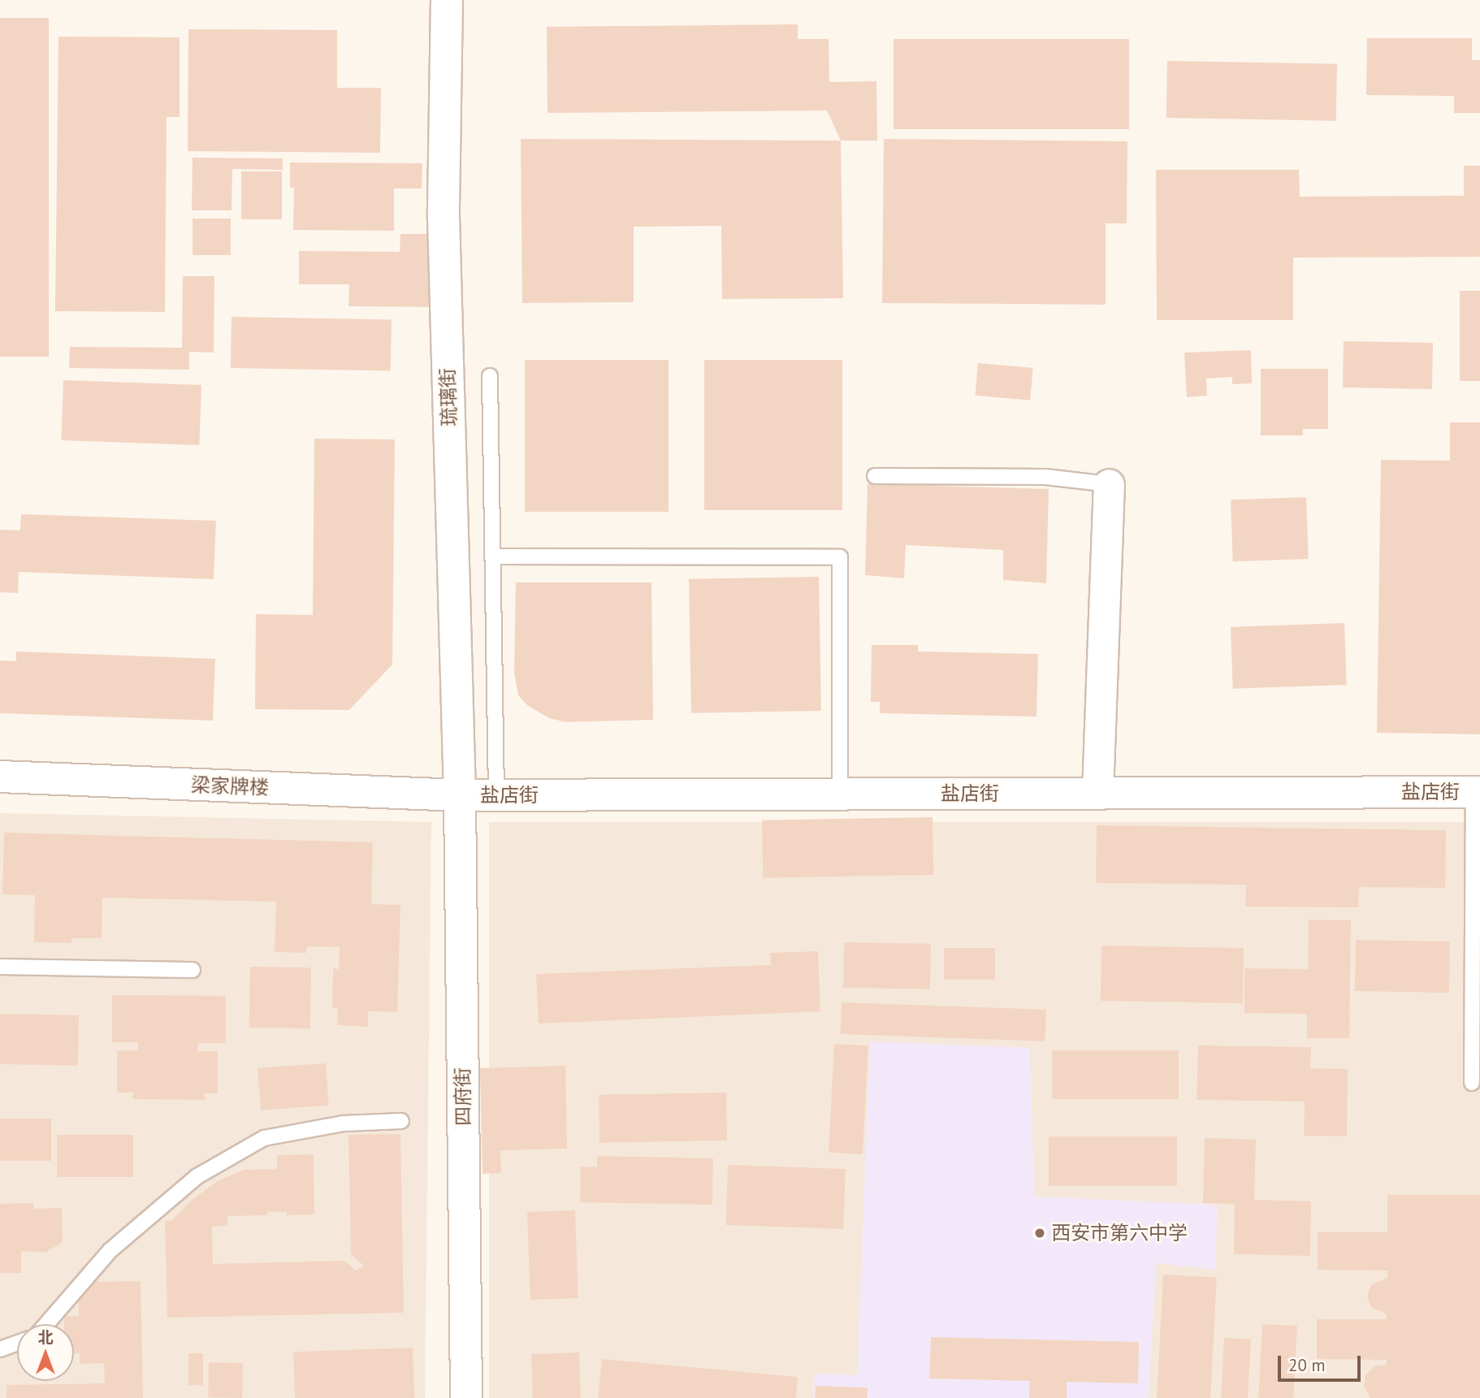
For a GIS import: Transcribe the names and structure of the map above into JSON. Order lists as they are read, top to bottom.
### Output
{
  "streets": {
    "street": [
      "琉璃街",
      "梁家牌楼",
      "盐店街",
      "四府街"
    ]
  },
  "crossings": [
    ["琉璃街", "梁家牌楼"],
    ["琉璃街", "盐店街"],
    ["琉璃街", "四府街"],
    ["梁家牌楼", "盐店街"],
    ["梁家牌楼", "四府街"],
    ["盐店街", "四府街"]
  ],
  "places": ["西安市第六中学"],
  "scale_bar": "20 m",
  "north": "top"
}
